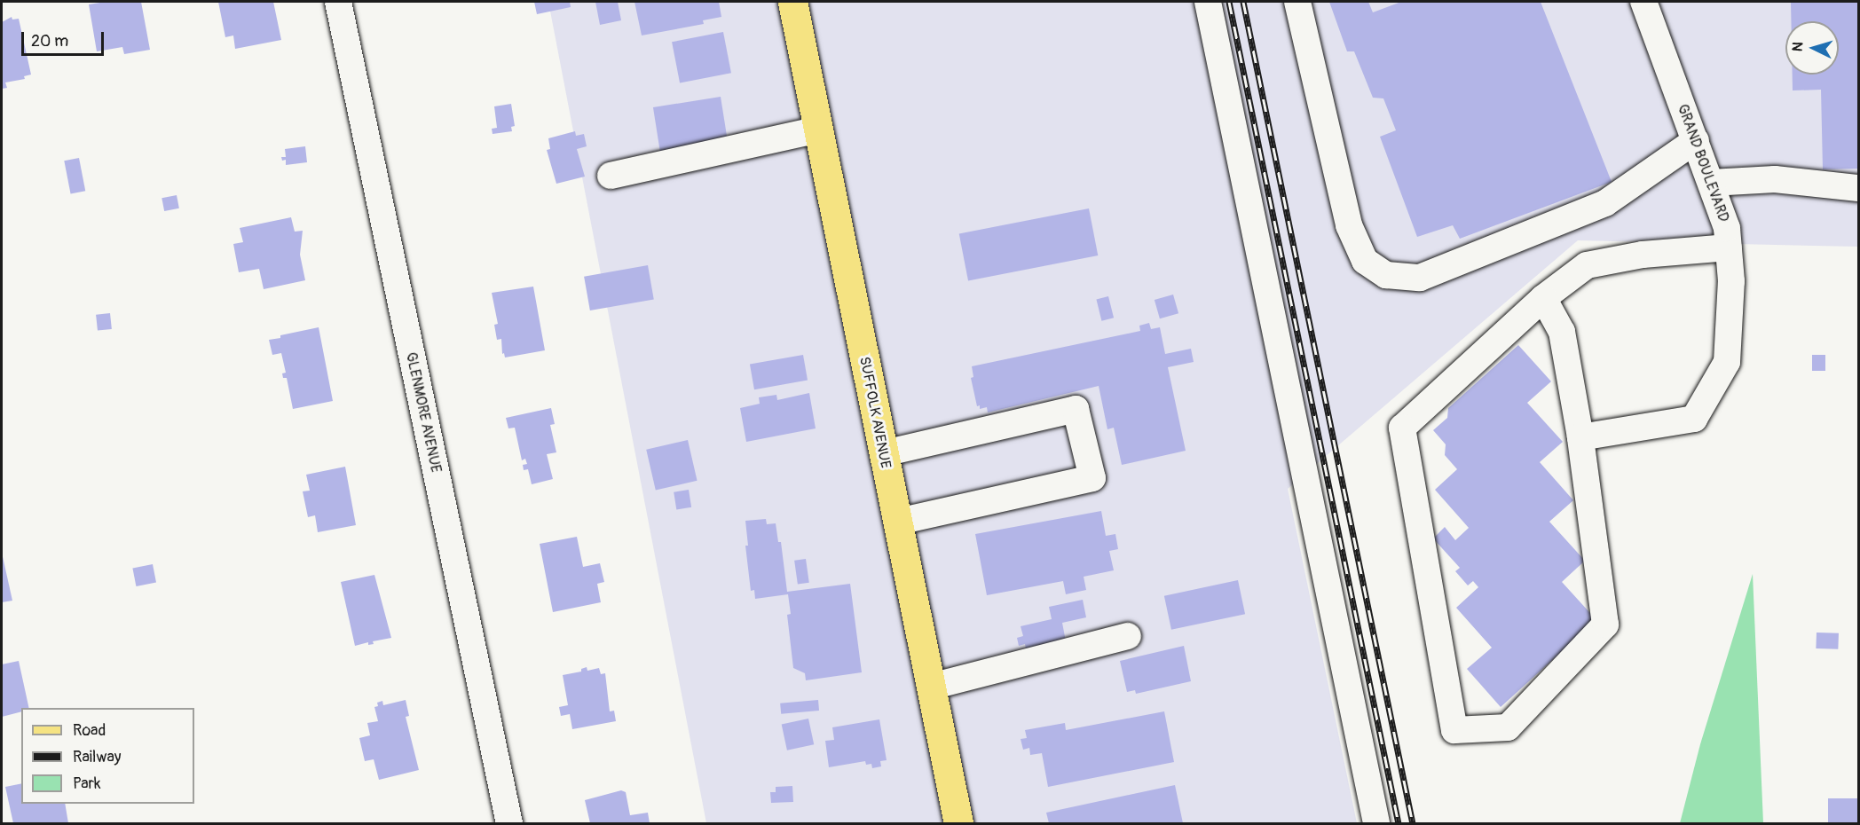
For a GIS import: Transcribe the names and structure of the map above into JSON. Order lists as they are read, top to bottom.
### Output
{
  "streets": {
    "main road": ["SUFFOLK AVENUE"],
    "street": ["GRAND BOULEVARD", "GLENMORE AVENUE"]
  },
  "legend": ["Road", "Railway", "Park"],
  "scale_bar": "20 m",
  "north": "left"
}
